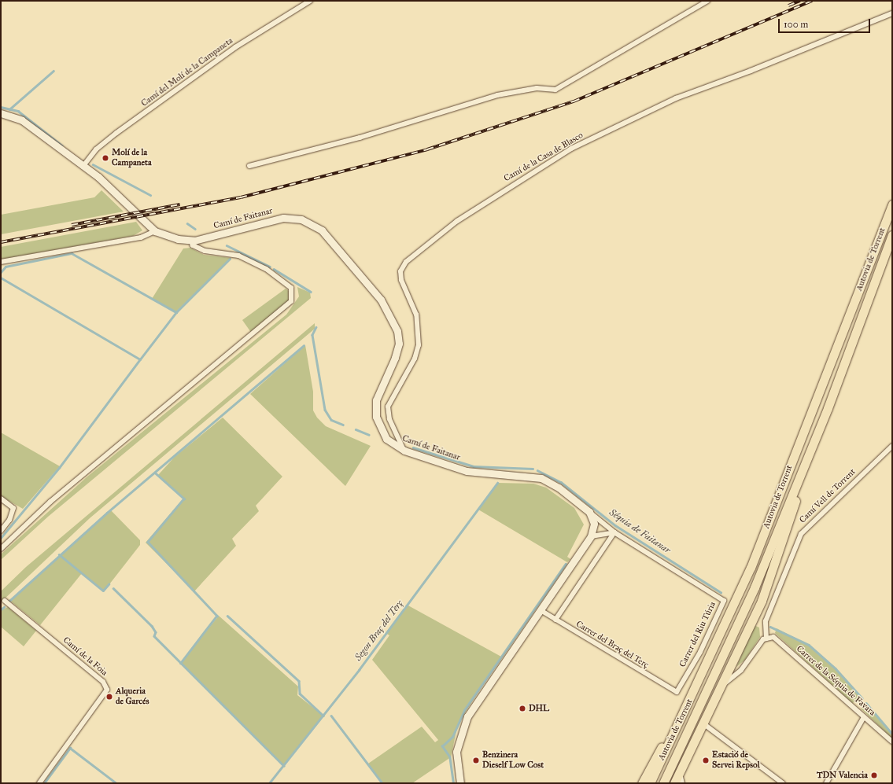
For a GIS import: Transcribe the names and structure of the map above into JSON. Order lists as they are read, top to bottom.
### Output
{
  "streets": {
    "highway": ["Autovia de Torrent"],
    "street": [
      "Camí del Molí de la Campaneta",
      "Camí de la Casa de Blasco",
      "Camí de Faitanar",
      "Camí Vell de Torrent",
      "Carrer del Riu Túria",
      "Carrer del Braç del Terç",
      "Camí de la Foia",
      "Carrer de la Séquia de Favara"
    ]
  },
  "crossings": [
    ["Camí del Molí de la Campaneta", "Camí de Faitanar"],
    ["Camí de la Casa de Blasco", "Camí de Faitanar"],
    ["Camí Vell de Torrent", "Carrer de la Séquia de Favara"],
    ["Carrer del Riu Túria", "Carrer del Braç del Terç"]
  ],
  "water": ["Séquia de Faitanar", "Segon Braç del Terç"],
  "places": [
    "Molí de la Campaneta",
    "Alqueria de Garcés",
    "DHL",
    "Benzinera Dieself Low Cost",
    "Estació de Servei Repsol",
    "TDN Valencia"
  ],
  "scale_bar": "100 m"
}
